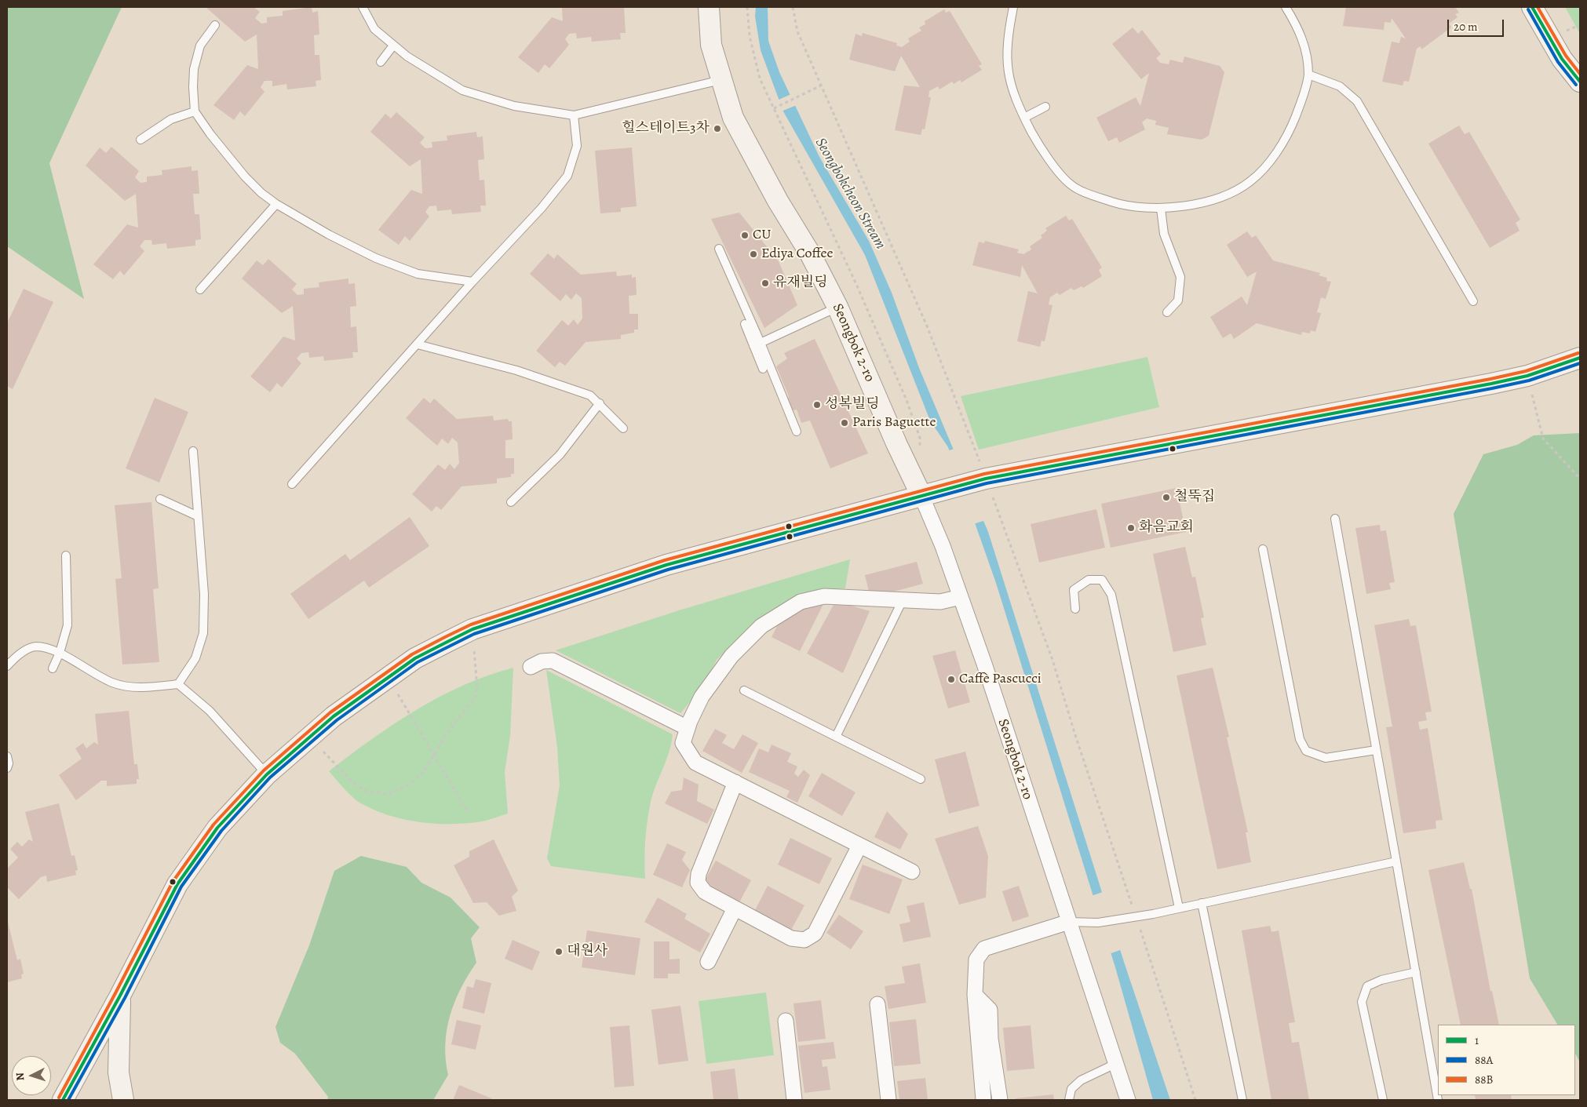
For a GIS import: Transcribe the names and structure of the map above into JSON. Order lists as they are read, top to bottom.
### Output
{
  "streets": {
    "street": ["Seongbok 2-ro"]
  },
  "water": ["Seongbokcheon Stream"],
  "places": [
    "힐스테이트3차",
    "CU",
    "Ediya Coffee",
    "유재빌딩",
    "성복빌딩",
    "Paris Baguette",
    "철뚝집",
    "화음교회",
    "Caffè Pascucci",
    "대원사"
  ],
  "lines": ["transit line 1", "transit line 88B", "transit line 88A"],
  "legend": ["1", "88A", "88B"],
  "scale_bar": "20 m",
  "north": "left"
}
